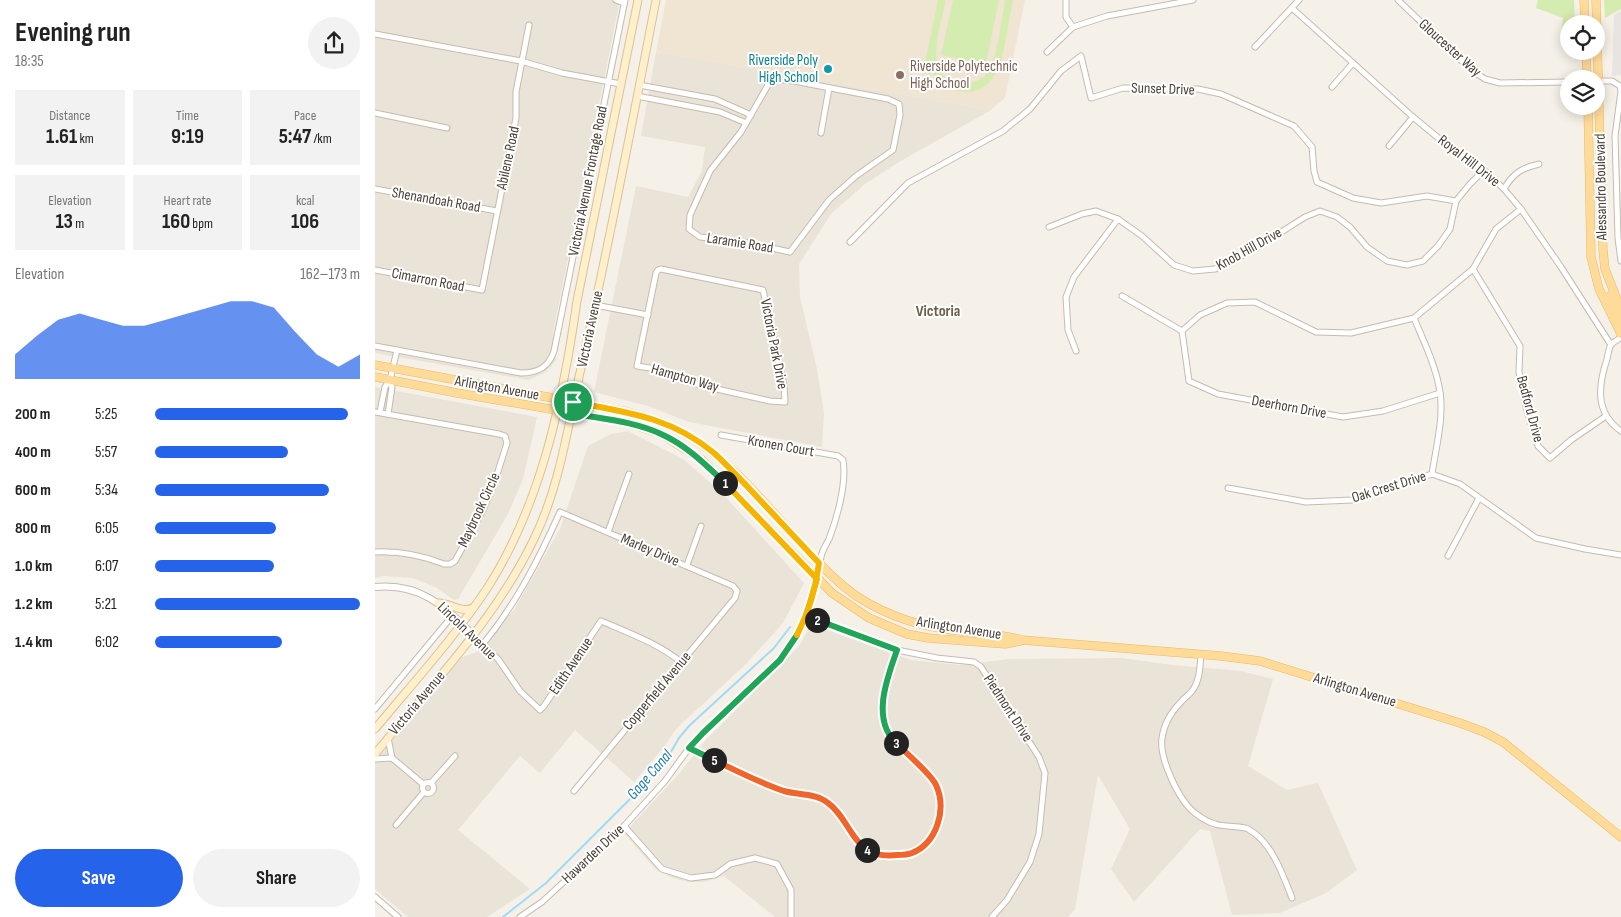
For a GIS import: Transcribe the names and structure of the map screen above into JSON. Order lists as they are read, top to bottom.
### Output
{
  "streets": {
    "main road": ["Alessandro Boulevard", "Victoria Avenue", "Arlington Avenue"],
    "street": [
      "Gloucester Way",
      "Sunset Drive",
      "Abilene Road",
      "Royal Hill Drive",
      "Victoria Avenue Frontage Road",
      "Shenandoah Road",
      "Laramie Road",
      "Knob Hill Drive",
      "Cimarron Road",
      "Victoria Park Drive",
      "Hampton Way",
      "Deerhorn Drive",
      "Bedford Drive",
      "Kronen Court",
      "Oak Crest Drive",
      "Maybrook Circle",
      "Marley Drive",
      "Lincoln Avenue",
      "Edith Avenue",
      "Copperfield Avenue",
      "Piedmont Drive",
      "Hawarden Drive"
    ]
  },
  "crossings": [
    ["Sunset Drive", "Knob Hill Drive"],
    ["Abilene Road", "Shenandoah Road"],
    ["Abilene Road", "Cimarron Road"],
    ["Victoria Avenue", "Arlington Avenue"],
    ["Victoria Avenue", "Lincoln Avenue"],
    ["Victoria Park Drive", "Hampton Way"],
    ["Arlington Avenue", "Hawarden Drive"],
    ["Kronen Court", "Hawarden Drive"],
    ["Marley Drive", "Lincoln Avenue"],
    ["Marley Drive", "Copperfield Avenue"],
    ["Lincoln Avenue", "Edith Avenue"],
    ["Edith Avenue", "Copperfield Avenue"],
    ["Piedmont Drive", "Hawarden Drive"]
  ],
  "districts": ["Victoria"],
  "water": ["Gage Canal"],
  "places": ["Riverside Poly High School", "Riverside Polytechnic High School"],
  "page": {
    "heading": ["Evening run", "18:35"],
    "stats": [
      ["Distance", "1.61 km"],
      ["Time", "9:19"],
      ["Pace", "5:47 /km"],
      ["Elevation", "13 m"],
      ["Heart rate", "160 bpm"],
      ["kcal", "106"]
    ],
    "chart": ["Elevation", "162–173 m"],
    "list": [
      {
        "name": "200 m",
        "note": "5:25"
      },
      {
        "name": "400 m",
        "note": "5:57"
      },
      {
        "name": "600 m",
        "note": "5:34"
      },
      {
        "name": "800 m",
        "note": "6:05"
      },
      {
        "name": "1.0 km",
        "note": "6:07"
      },
      {
        "name": "1.2 km",
        "note": "5:21"
      },
      {
        "name": "1.4 km",
        "note": "6:02"
      }
    ],
    "pins": [
      "1",
      "2",
      "3",
      "5",
      "4"
    ],
    "buttons": ["Save", "Share"]
  }
}
